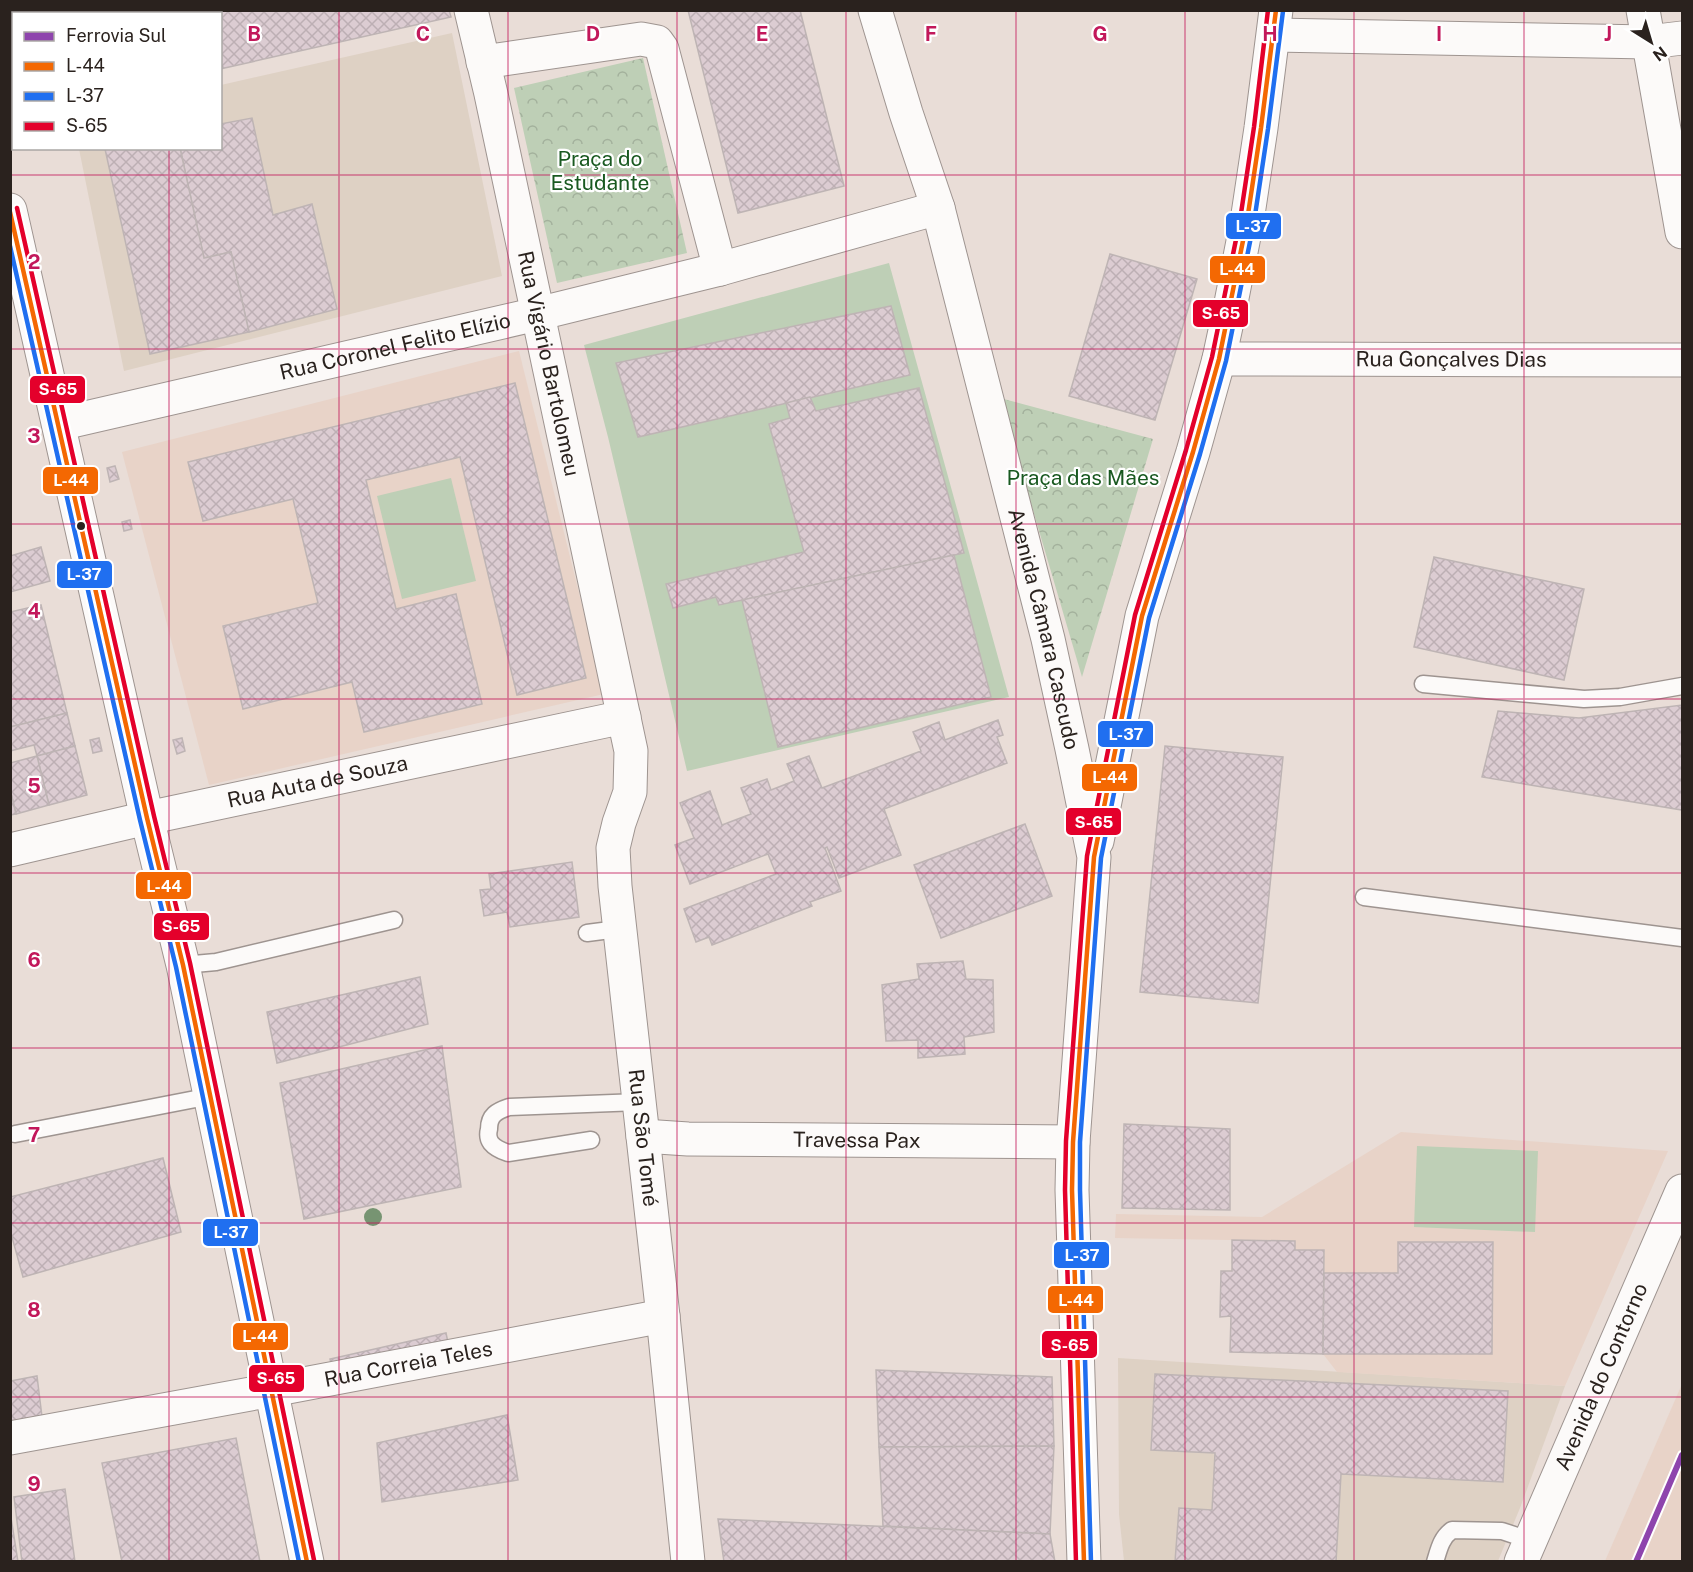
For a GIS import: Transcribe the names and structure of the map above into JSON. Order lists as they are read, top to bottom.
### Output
{
  "streets": {
    "street": [
      "Rua Coronel Felito Elízio",
      "Rua Gonçalves Dias",
      "Rua Vigário Bartolomeu",
      "Avenida Câmara Cascudo",
      "Rua Auta de Souza",
      "Rua São Tomé",
      "Travessa Pax",
      "Rua Correia Teles",
      "Avenida do Contorno"
    ]
  },
  "crossings": [
    ["Rua Coronel Felito Elízio", "Rua Vigário Bartolomeu"],
    ["Rua Coronel Felito Elízio", "Avenida Câmara Cascudo"],
    ["Rua Vigário Bartolomeu", "Rua Auta de Souza"],
    ["Rua Vigário Bartolomeu", "Rua São Tomé"],
    ["Avenida Câmara Cascudo", "Travessa Pax"],
    ["Rua Auta de Souza", "Rua São Tomé"],
    ["Rua São Tomé", "Travessa Pax"],
    ["Rua São Tomé", "Rua Correia Teles"]
  ],
  "parks": ["Praça do Estudante", "Praça das Mães"],
  "lines": [
    "transit line L-44",
    "transit line S-65",
    "transit line L-37",
    "rail line Sul"
  ],
  "legend": [
    "Ferrovia Sul",
    "L-44",
    "L-37",
    "S-65"
  ],
  "north": "bottom right",
  "grid": {
    "columns": [
      "B",
      "C",
      "D",
      "E",
      "F",
      "G",
      "H",
      "I",
      "J"
    ],
    "rows": [
      "2",
      "3",
      "4",
      "5",
      "6",
      "7",
      "8",
      "9"
    ]
  }
}
